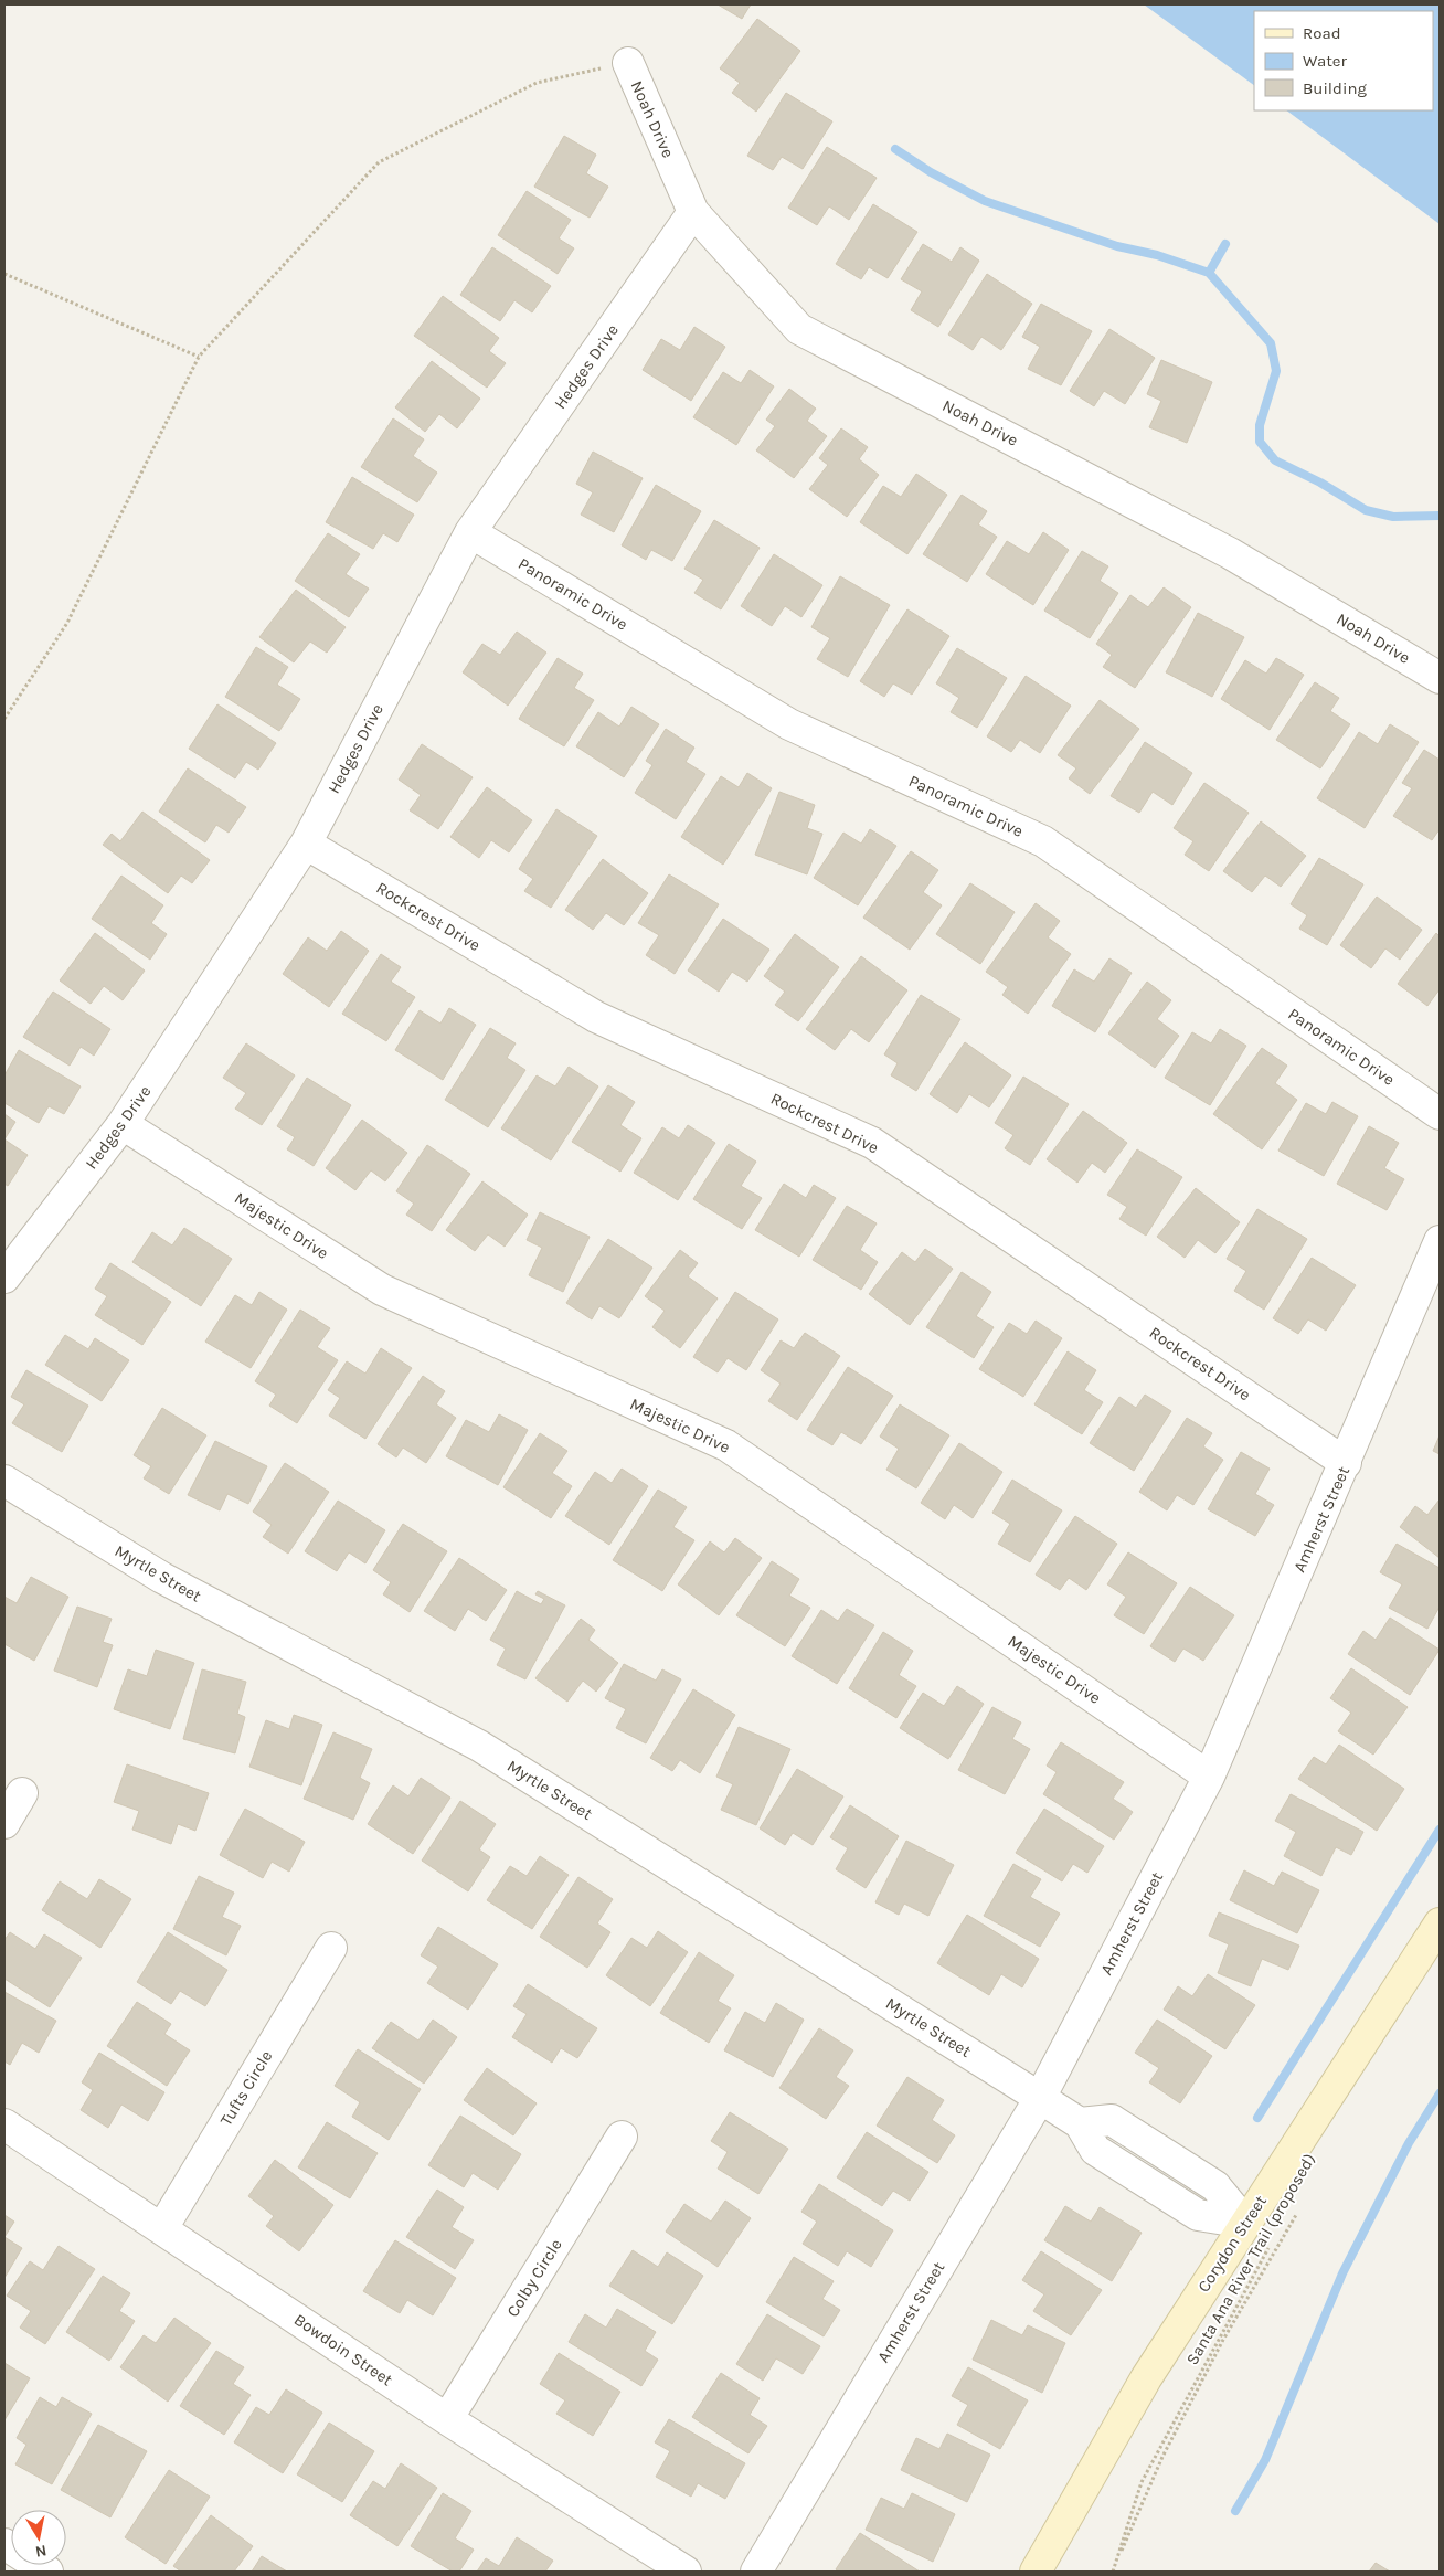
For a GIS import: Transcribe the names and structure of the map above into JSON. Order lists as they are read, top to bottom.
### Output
{
  "streets": {
    "main road": ["Corydon Street"],
    "street": [
      "Noah Drive",
      "Hedges Drive",
      "Panoramic Drive",
      "Rockcrest Drive",
      "Majestic Drive",
      "Amherst Street",
      "Myrtle Street",
      "Tufts Circle",
      "Colby Circle",
      "Bowdoin Street"
    ],
    "path": ["Santa Ana River Trail (proposed)"]
  },
  "crossings": [
    ["Noah Drive", "Hedges Drive"],
    ["Hedges Drive", "Panoramic Drive"],
    ["Hedges Drive", "Rockcrest Drive"],
    ["Hedges Drive", "Majestic Drive"],
    ["Rockcrest Drive", "Amherst Street"],
    ["Majestic Drive", "Amherst Street"],
    ["Amherst Street", "Myrtle Street"],
    ["Myrtle Street", "Corydon Street"],
    ["Tufts Circle", "Bowdoin Street"],
    ["Colby Circle", "Bowdoin Street"]
  ],
  "legend": ["Road", "Water", "Building"],
  "north": "bottom"
}
